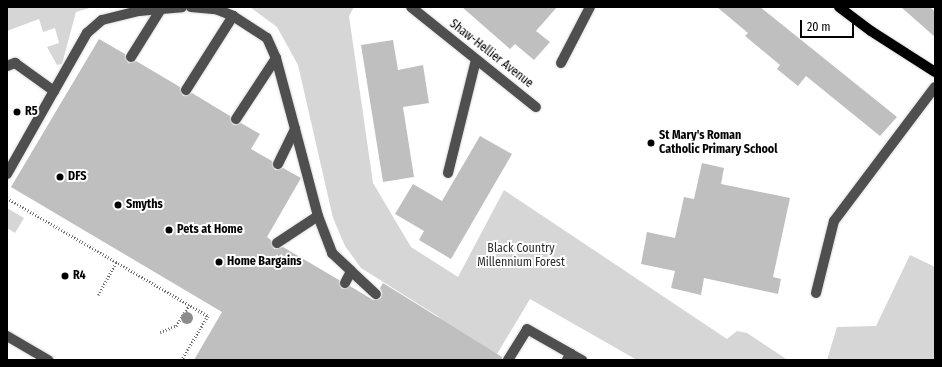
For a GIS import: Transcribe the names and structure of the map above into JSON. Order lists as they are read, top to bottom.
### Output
{
  "streets": {
    "street": ["Shaw-Hellier Avenue"]
  },
  "parks": ["Black Country Millennium Forest"],
  "places": [
    "R5",
    "St Mary's Roman Catholic Primary School",
    "DFS",
    "Smyths",
    "Pets at Home",
    "Home Bargains",
    "R4"
  ],
  "scale_bar": "20 m"
}
